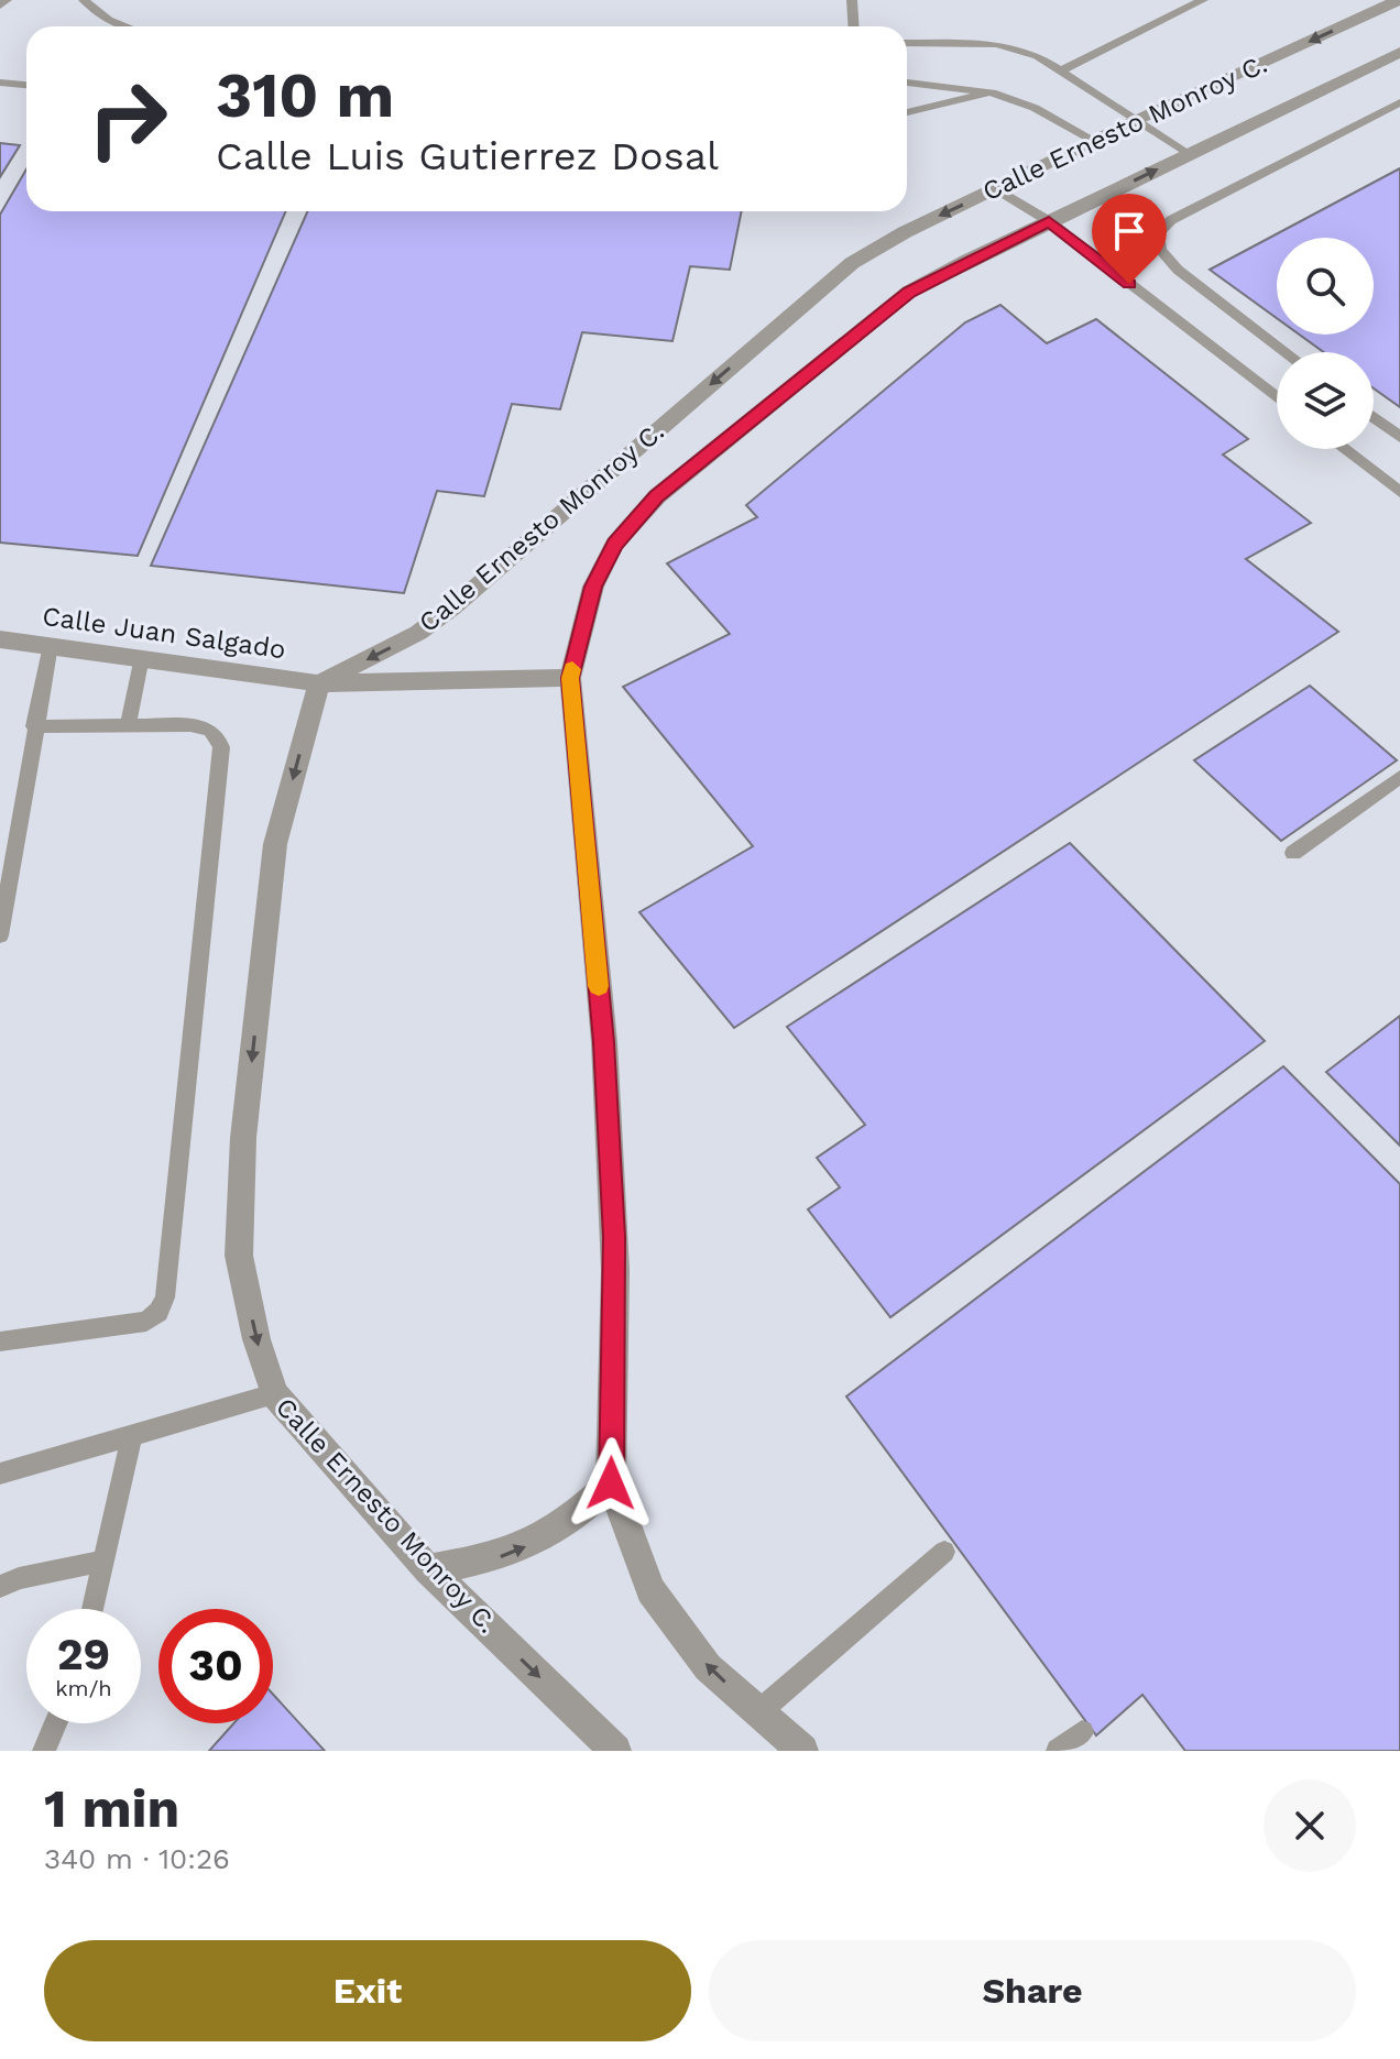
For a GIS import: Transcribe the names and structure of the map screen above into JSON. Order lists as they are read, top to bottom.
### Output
{
  "streets": {
    "street": ["Calle Ernesto Monroy C.", "Calle Juan Salgado"]
  },
  "crossings": [
    ["Calle Ernesto Monroy C.", "Calle Juan Salgado"]
  ],
  "page": {
    "turn": ["310 m", "Calle Luis Gutierrez Dosal"],
    "speed": "29 km/h",
    "limit": "30",
    "heading": ["1 min", "340 m · 10:26"],
    "buttons": ["Exit", "Share"]
  }
}
